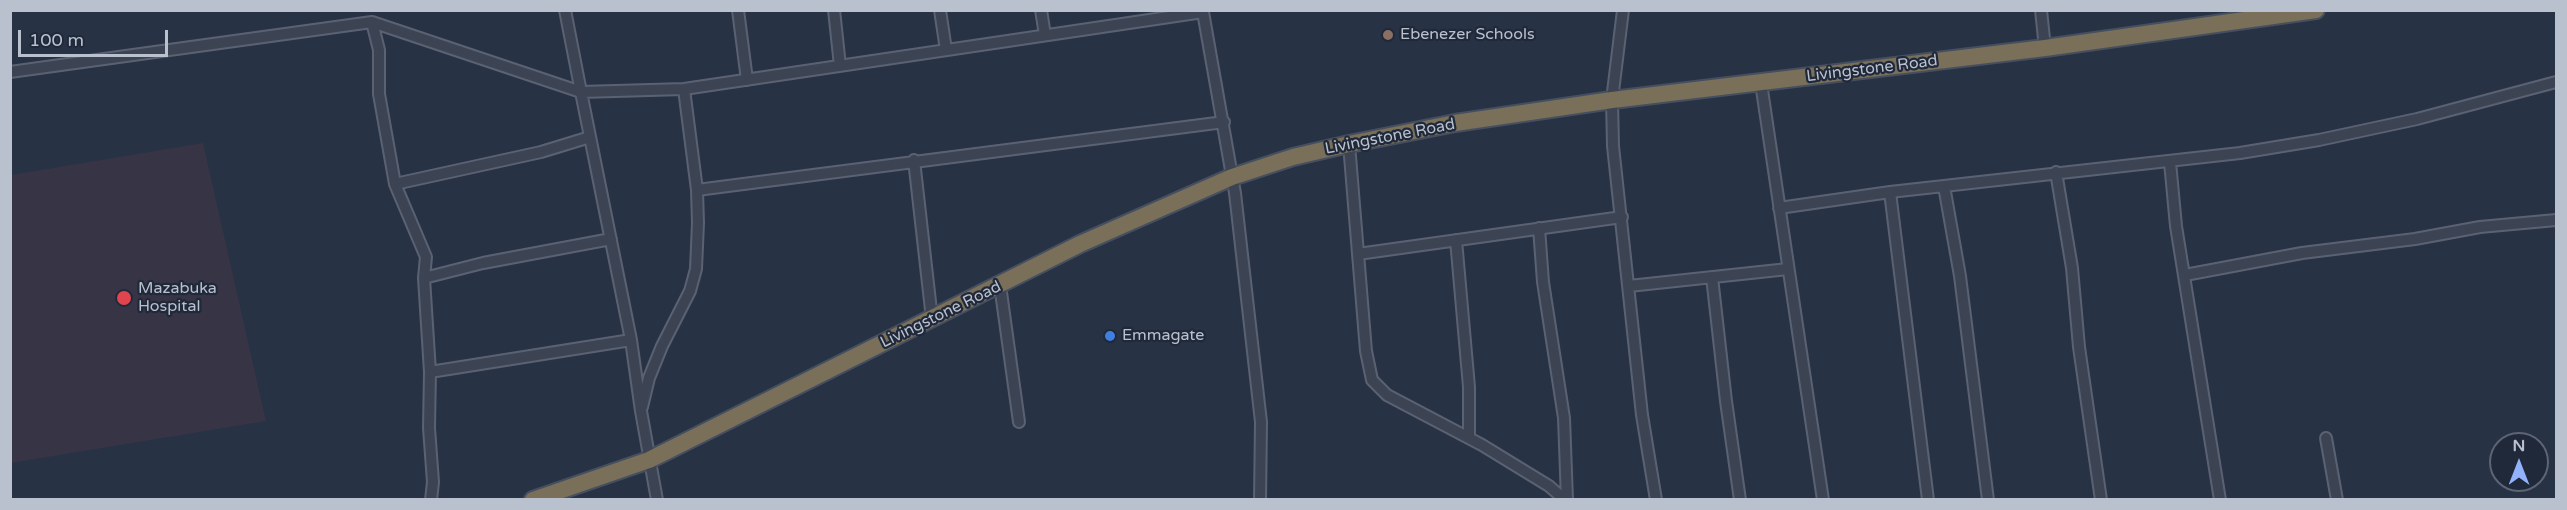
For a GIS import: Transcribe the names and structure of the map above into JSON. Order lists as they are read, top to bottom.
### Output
{
  "streets": {
    "highway": ["Livingstone Road"]
  },
  "places": ["Ebenezer Schools", "Mazabuka Hospital", "Emmagate"],
  "scale_bar": "100 m",
  "north": "top"
}
